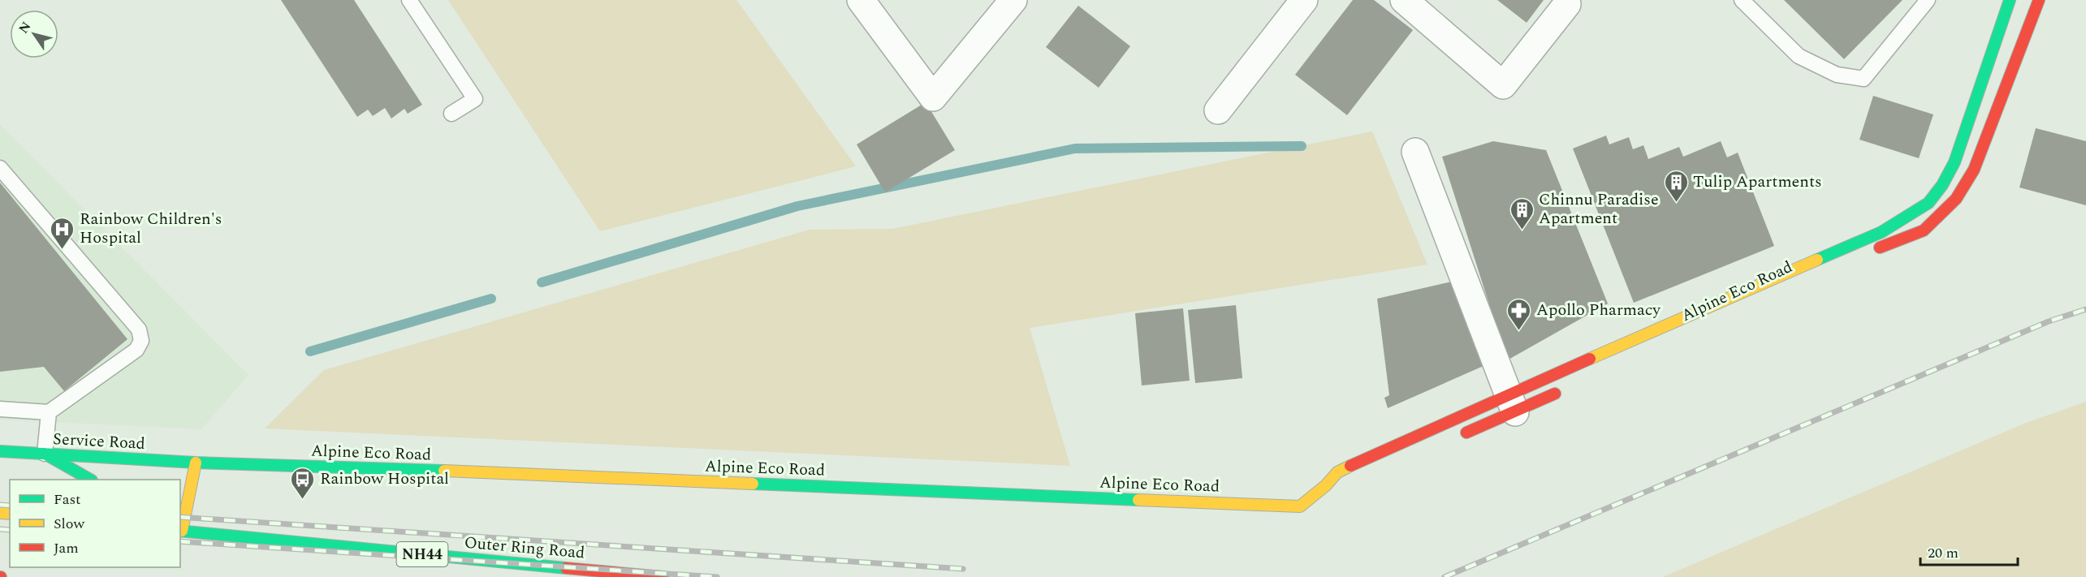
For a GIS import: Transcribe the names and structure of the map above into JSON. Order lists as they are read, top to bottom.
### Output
{
  "streets": {
    "main road": [
      "Alpine Eco Road",
      "Service Road",
      "Outer Ring Road",
      "NH44"
    ]
  },
  "crossings": [
    ["Alpine Eco Road", "Service Road"]
  ],
  "places": {
    "building": ["Tulip Apartments", "Chinnu Paradise Apartment"],
    "hospital": ["Rainbow Children's Hospital"],
    "pharmacy": ["Apollo Pharmacy"],
    "bus stop": ["Rainbow Hospital"]
  },
  "legend": ["Fast", "Slow", "Jam"],
  "scale_bar": "20 m",
  "north": "top left"
}
